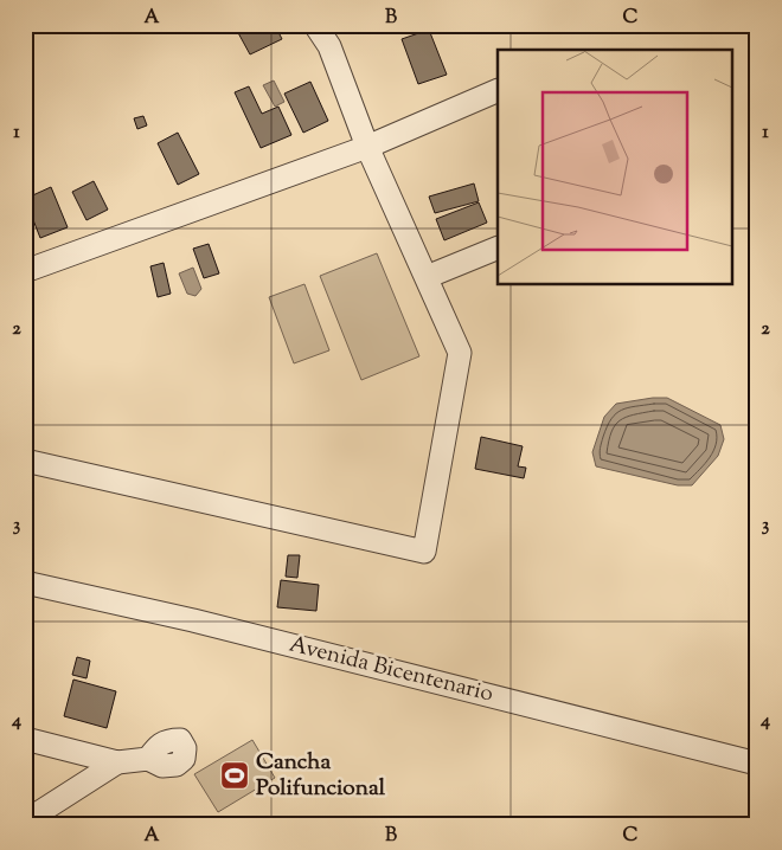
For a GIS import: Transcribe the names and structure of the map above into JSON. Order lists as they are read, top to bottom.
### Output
{
  "streets": {
    "street": ["Avenida Bicentenario"]
  },
  "places": {
    "sports": ["Cancha Polifuncional"]
  },
  "grid": {
    "columns": ["A", "B", "C"],
    "rows": [
      "1",
      "2",
      "3",
      "4"
    ]
  }
}
